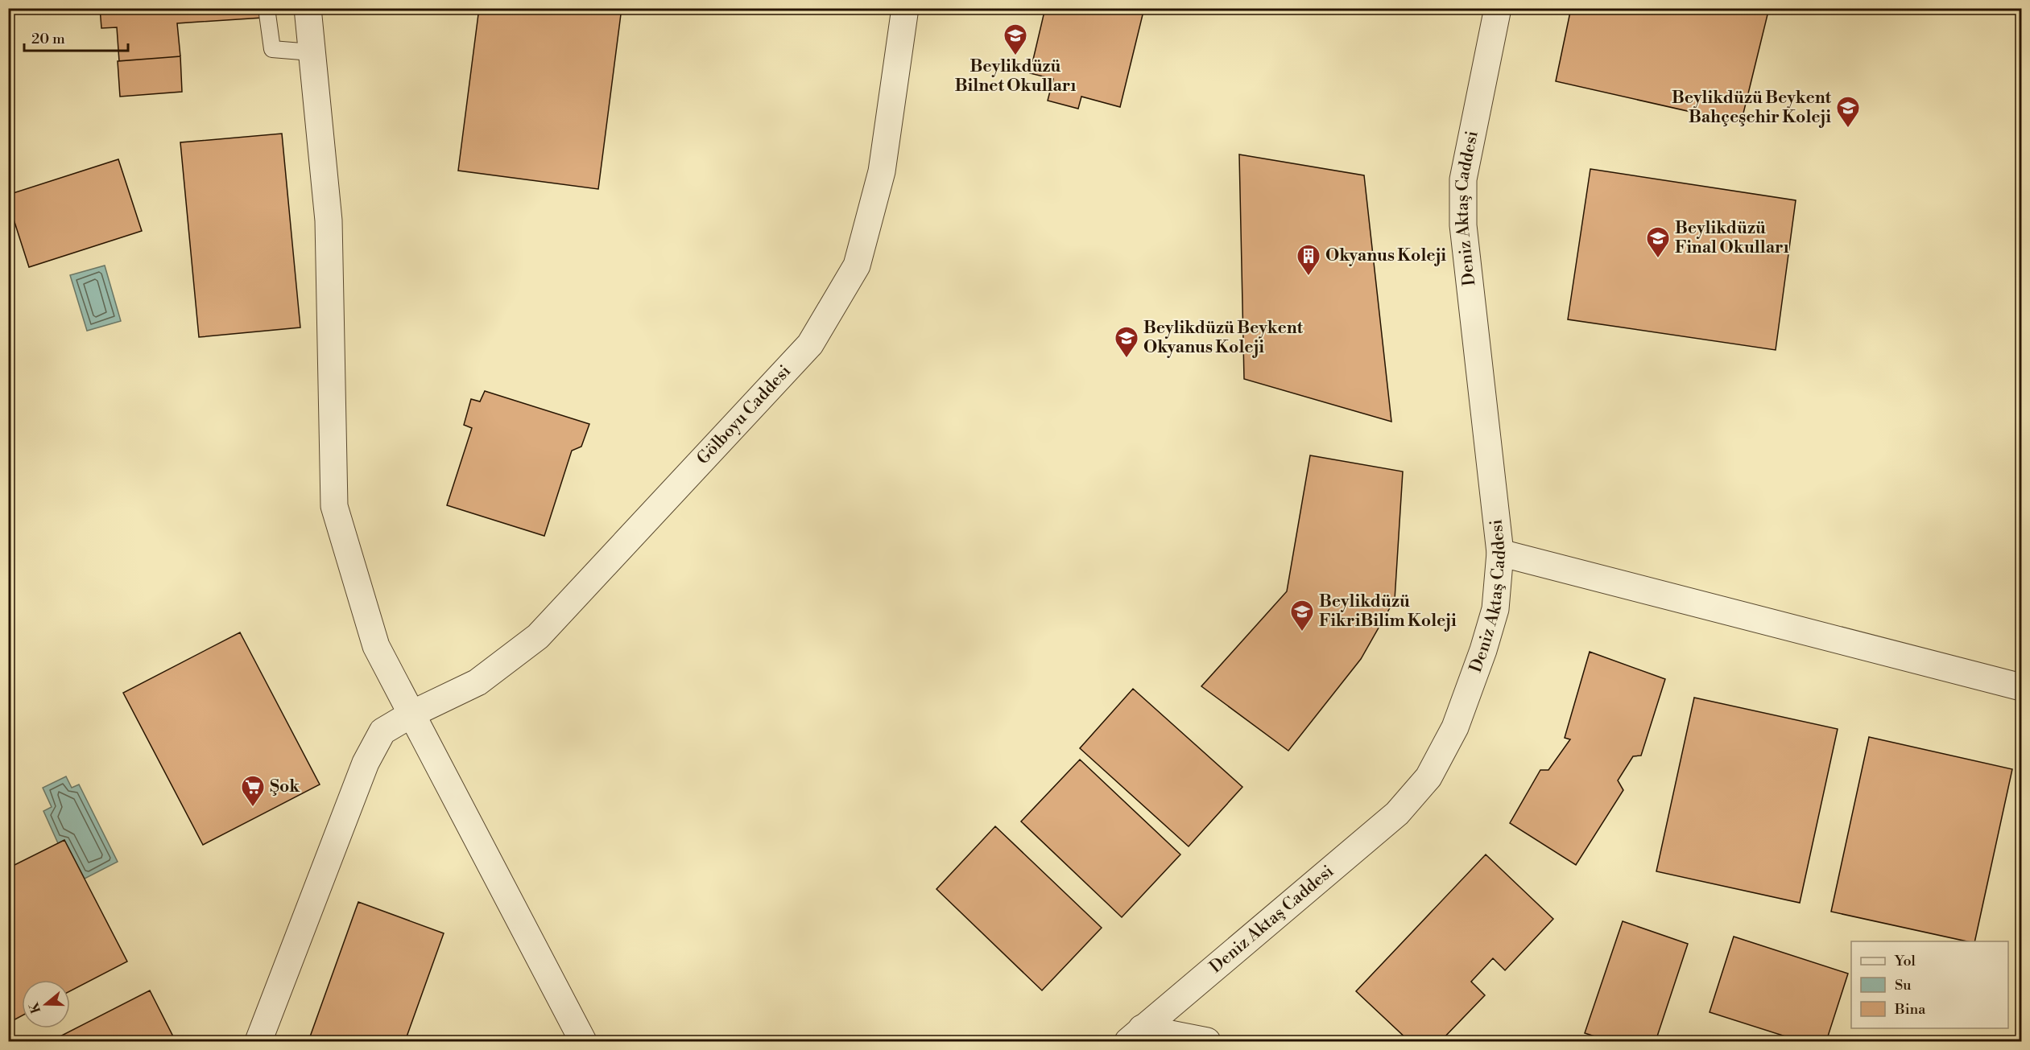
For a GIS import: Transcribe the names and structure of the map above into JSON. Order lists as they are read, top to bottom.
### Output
{
  "streets": {
    "street": ["Deniz Aktaş Caddesi", "Gölboyu Caddesi"]
  },
  "places": {
    "school or university": [
      "Beylikdüzü Bilnet Okulları",
      "Beylikdüzü Beykent Bahçeşehir Koleji",
      "Beylikdüzü Final Okulları",
      "Beylikdüzü Beykent Okyanus Koleji",
      "Beylikdüzü FikriBilim Koleji"
    ],
    "building": ["Okyanus Koleji"],
    "supermarket": ["Şok"]
  },
  "legend": ["Yol", "Su", "Bina"],
  "scale_bar": "20 m",
  "north": "left"
}
